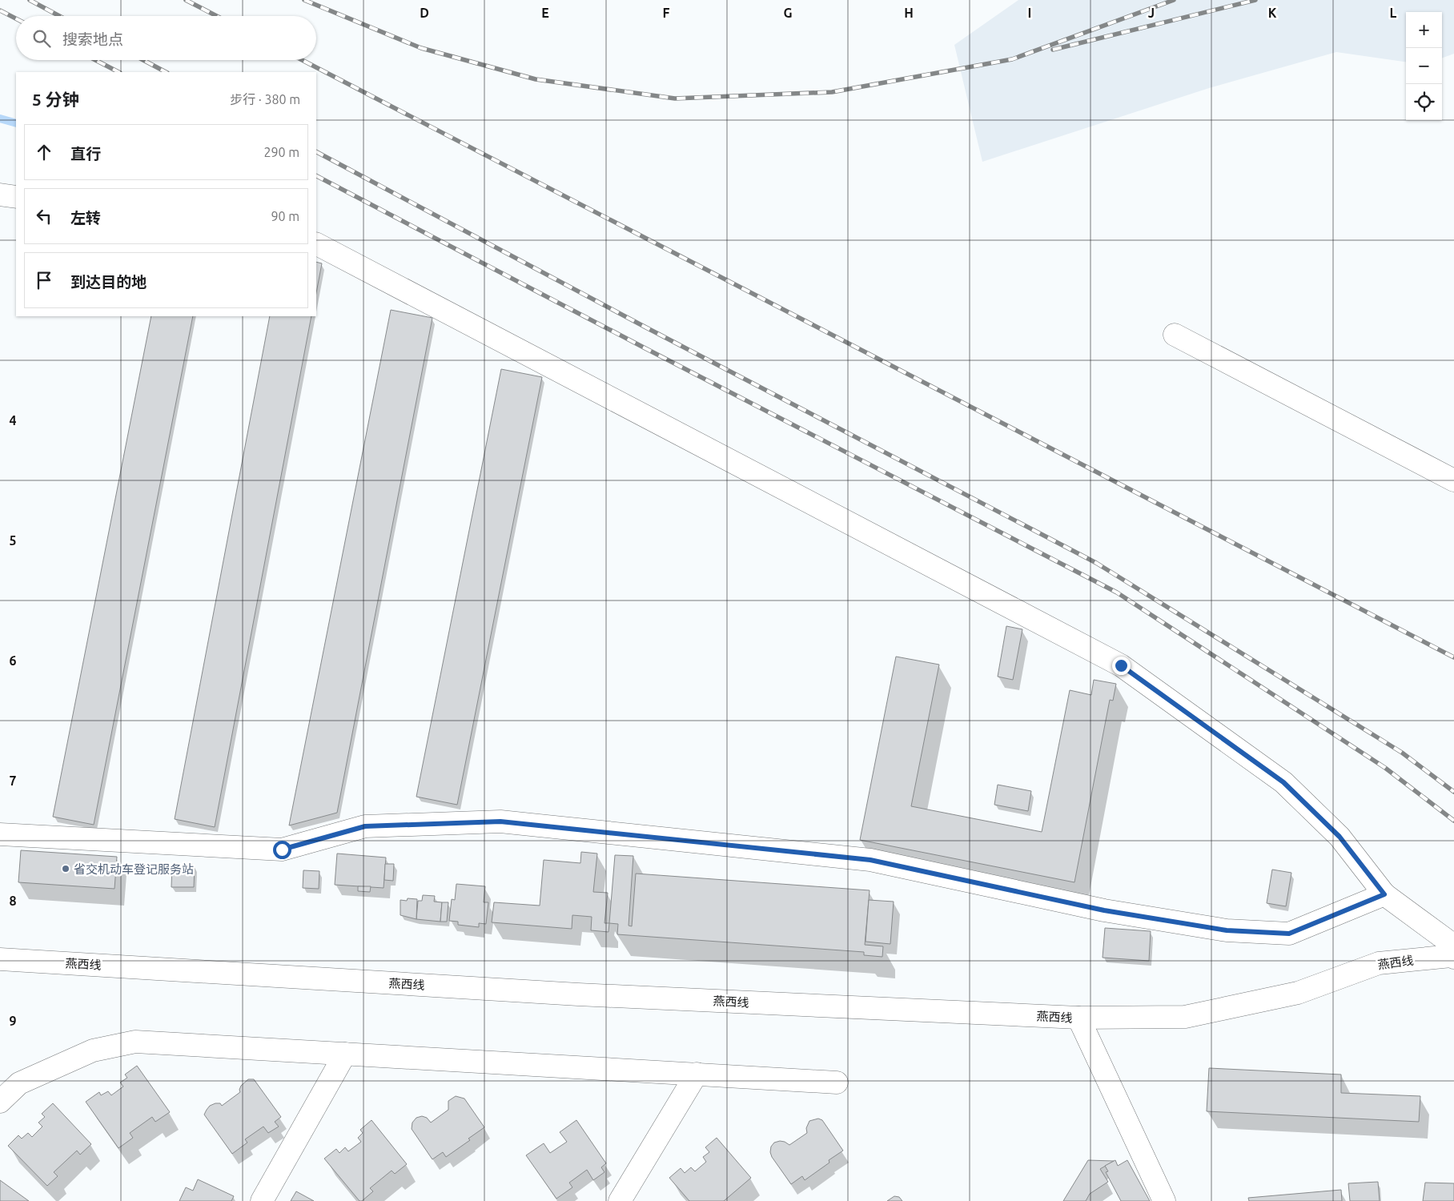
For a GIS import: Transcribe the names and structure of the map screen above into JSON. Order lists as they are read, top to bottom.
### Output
{
  "streets": {
    "street": ["燕西线"]
  },
  "places": ["省交机动车登记服务站"],
  "page": {
    "map_buttons": ["+", "−"],
    "search": "搜索地点",
    "heading": ["5 分钟", "步行 · 380 m"],
    "list": [
      ["直行", "290 m"],
      ["左转", "90 m"],
      "到达目的地"
    ]
  },
  "grid": {
    "columns": [
      "D",
      "E",
      "F",
      "G",
      "H",
      "I",
      "J",
      "K",
      "L"
    ],
    "rows": [
      "4",
      "5",
      "6",
      "7",
      "8",
      "9"
    ]
  }
}
